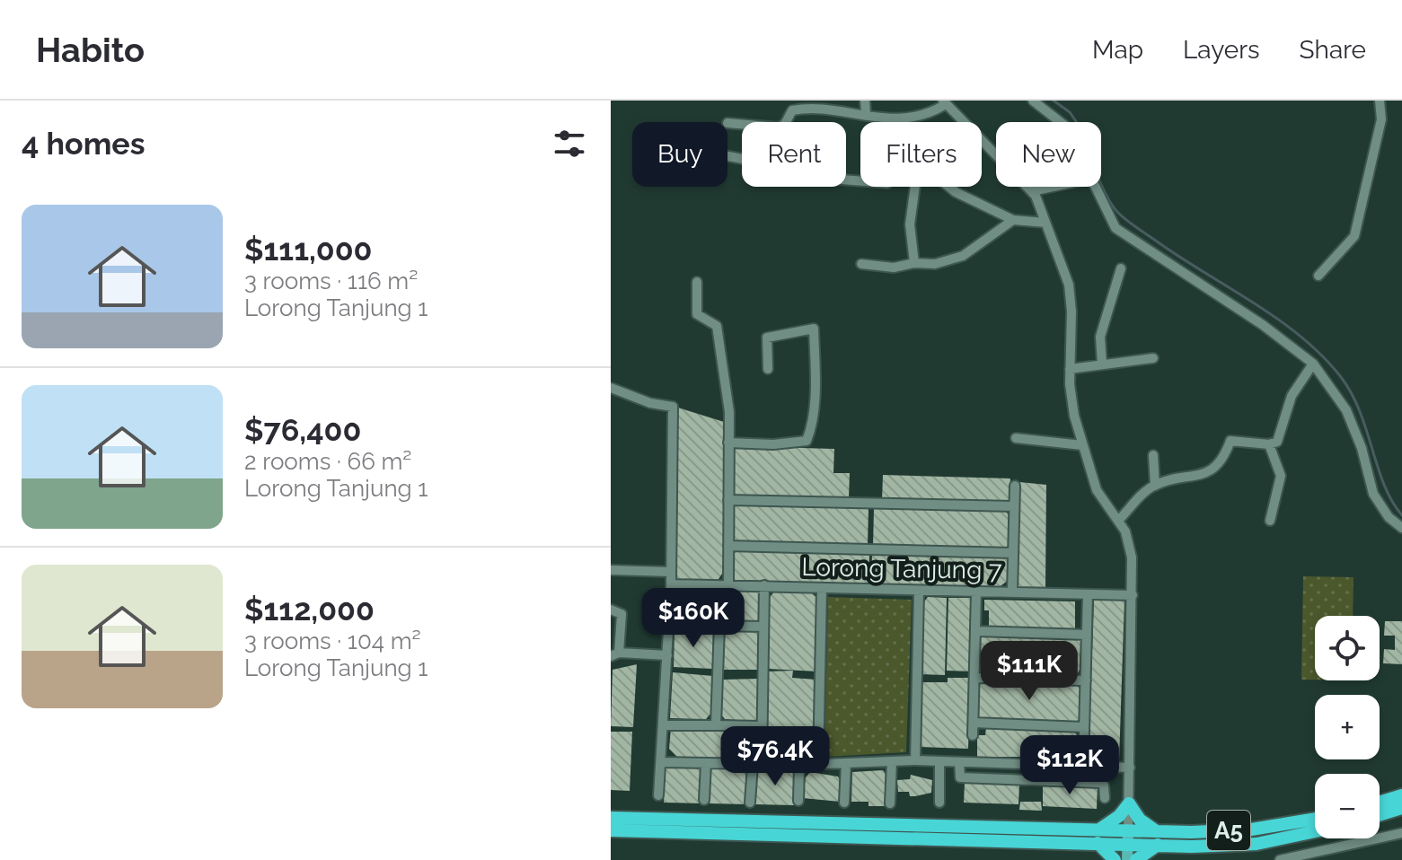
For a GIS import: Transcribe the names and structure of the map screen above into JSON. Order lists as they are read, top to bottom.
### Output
{
  "streets": {
    "highway": ["A5"],
    "street": ["Lorong Tanjung 7"]
  },
  "page": {
    "header": "Habito",
    "nav": ["Map", "Layers", "Share"],
    "heading": "4 homes",
    "chip": [
      "Buy",
      "Rent",
      "Filters",
      "New"
    ],
    "list": [
      {
        "name": "$111,000",
        "note": "3 rooms · 116 m² · Lorong Tanjung 1"
      },
      {
        "name": "$76,400",
        "note": "2 rooms · 66 m² · Lorong Tanjung 1"
      },
      {
        "name": "$112,000",
        "note": "3 rooms · 104 m² · Lorong Tanjung 1"
      }
    ],
    "price": [
      "$160K",
      "$111K",
      "$76.4K",
      "$112K"
    ],
    "map_buttons": ["+", "−"]
  }
}
